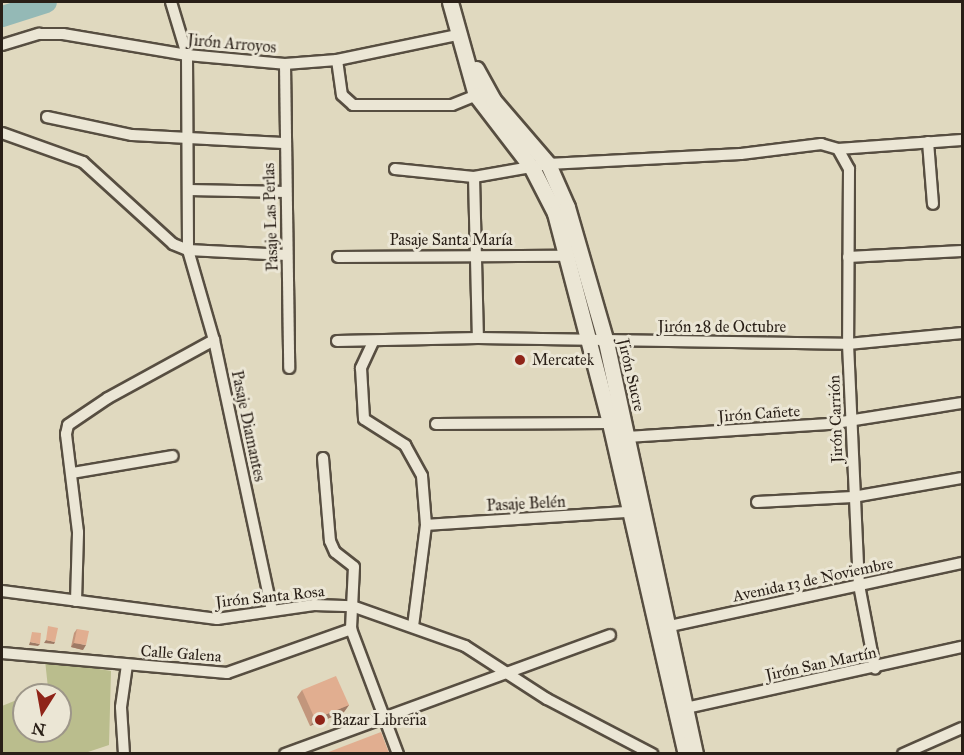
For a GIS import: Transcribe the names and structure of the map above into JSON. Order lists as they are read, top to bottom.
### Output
{
  "streets": {
    "street": [
      "Jirón Arroyos",
      "Pasaje Las Perlas",
      "Pasaje Santa María",
      "Jirón 28 de Octubre",
      "Jirón Sucre",
      "Jirón Cañete",
      "Jirón Carrión",
      "Pasaje Diamantes",
      "Pasaje Belén",
      "Avenida 13 de Noviembre",
      "Jirón Santa Rosa",
      "Calle Galena",
      "Jirón San Martín"
    ]
  },
  "crossings": [
    ["Jirón Arroyos", "Pasaje Las Perlas"],
    ["Jirón Arroyos", "Jirón Sucre"],
    ["Jirón Arroyos", "Pasaje Diamantes"],
    ["Pasaje Santa María", "Jirón Sucre"],
    ["Jirón 28 de Octubre", "Jirón Sucre"],
    ["Jirón 28 de Octubre", "Jirón Carrión"],
    ["Jirón Sucre", "Jirón Cañete"],
    ["Jirón Sucre", "Pasaje Belén"],
    ["Jirón Sucre", "Avenida 13 de Noviembre"],
    ["Jirón Sucre", "Jirón San Martín"],
    ["Jirón Cañete", "Jirón Carrión"],
    ["Jirón Carrión", "Avenida 13 de Noviembre"],
    ["Jirón Carrión", "Jirón San Martín"],
    ["Pasaje Diamantes", "Jirón Santa Rosa"]
  ],
  "places": ["Mercatek", "Bazar Libreria"],
  "north": "bottom"
}
